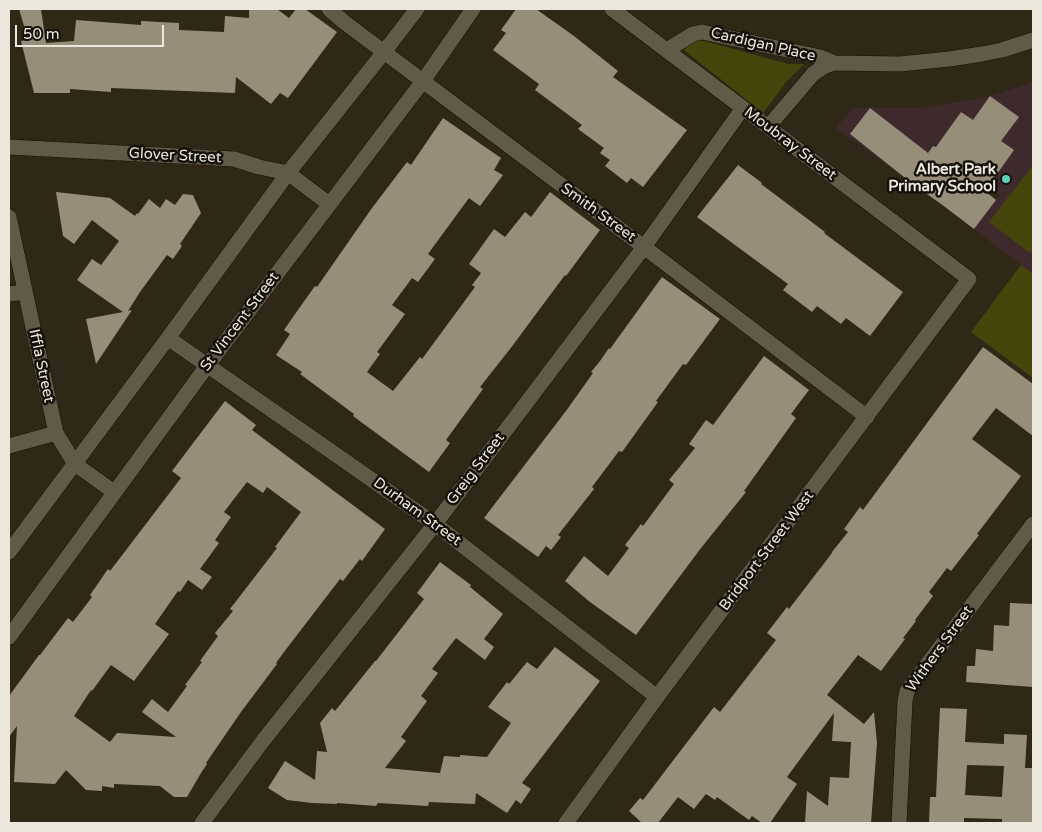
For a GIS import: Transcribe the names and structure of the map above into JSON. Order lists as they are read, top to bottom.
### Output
{
  "streets": {
    "street": [
      "Cardigan Place",
      "Moubray Street",
      "Glover Street",
      "Smith Street",
      "St Vincent Street",
      "Iffla Street",
      "Greig Street",
      "Durham Street",
      "Bridport Street West",
      "Withers Street"
    ]
  },
  "crossings": [
    ["Cardigan Place", "Moubray Street"],
    ["Moubray Street", "Greig Street"],
    ["Moubray Street", "Bridport Street West"],
    ["Glover Street", "St Vincent Street"],
    ["Smith Street", "St Vincent Street"],
    ["Smith Street", "Greig Street"],
    ["Smith Street", "Bridport Street West"],
    ["St Vincent Street", "Iffla Street"],
    ["St Vincent Street", "Durham Street"],
    ["Greig Street", "Durham Street"],
    ["Durham Street", "Bridport Street West"]
  ],
  "places": ["Albert Park Primary School"],
  "scale_bar": "50 m"
}
